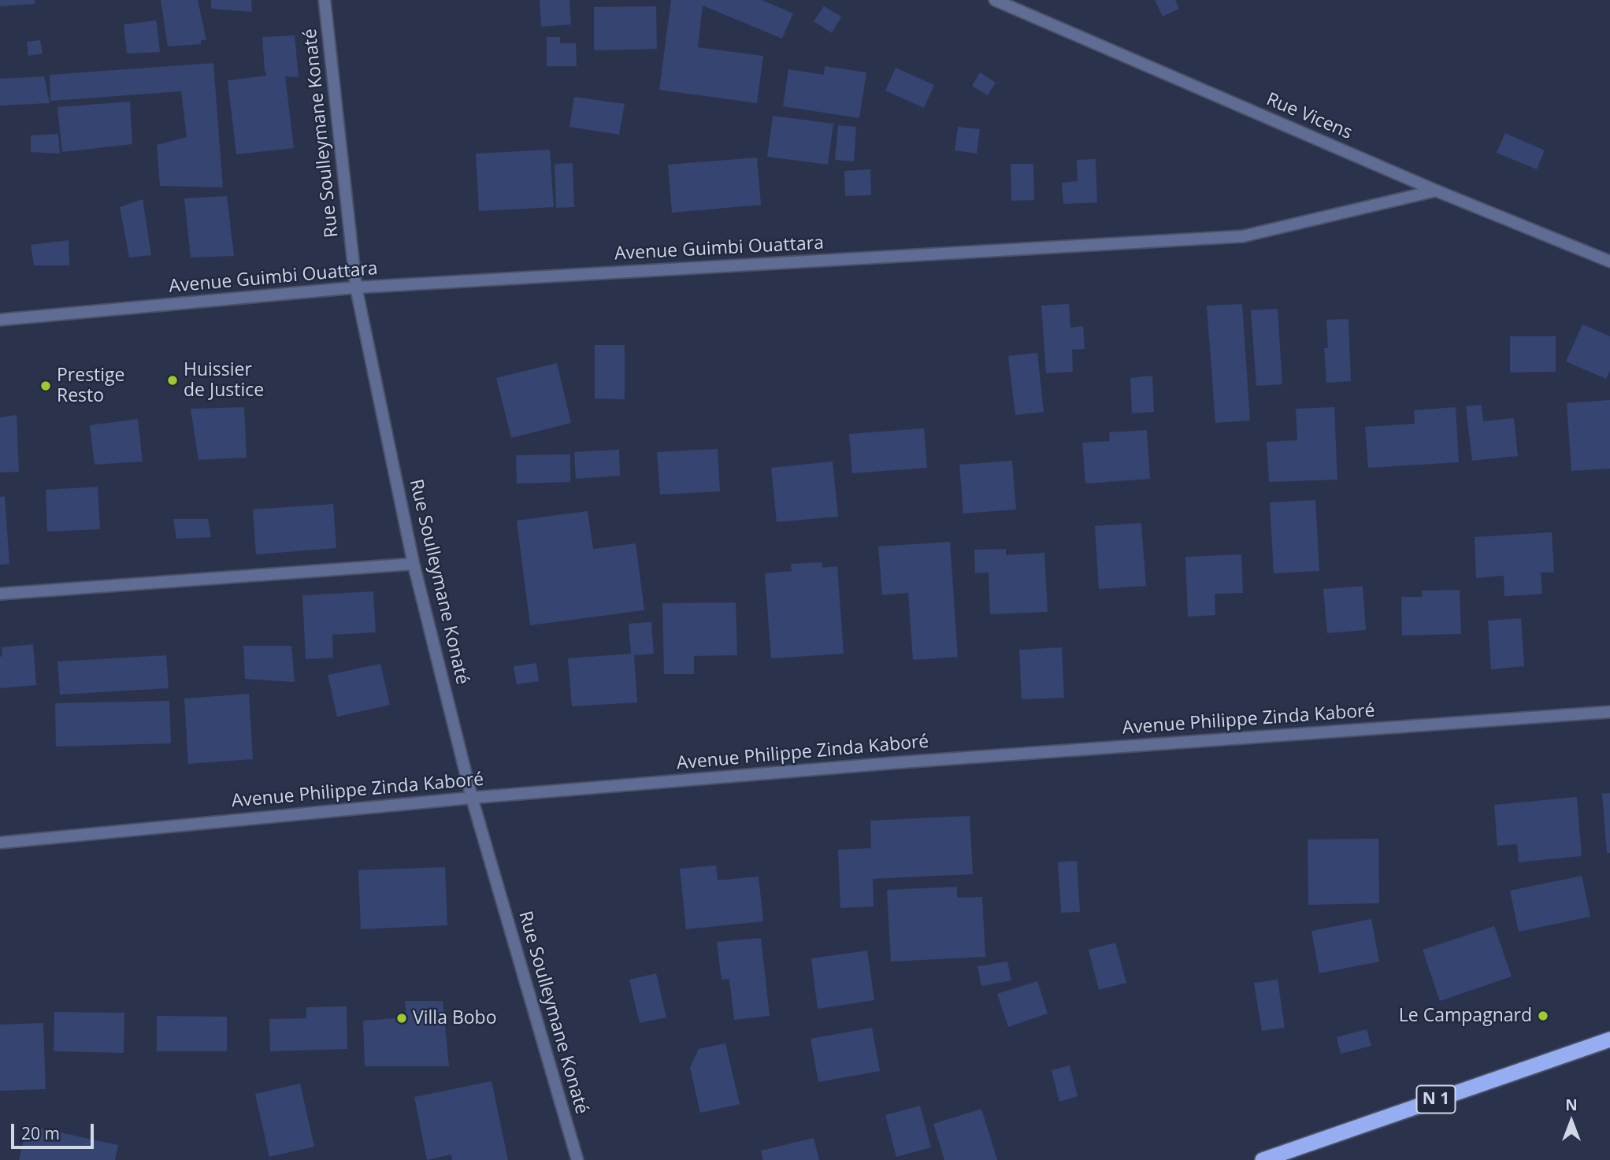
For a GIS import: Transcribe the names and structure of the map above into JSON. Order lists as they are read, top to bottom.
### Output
{
  "streets": {
    "highway": ["N 1"],
    "street": [
      "Rue Vicens",
      "Rue Soulleymane Konaté",
      "Avenue Guimbi Ouattara",
      "Avenue Philippe Zinda Kaboré"
    ]
  },
  "crossings": [
    ["Rue Vicens", "Avenue Guimbi Ouattara"],
    ["Rue Soulleymane Konaté", "Avenue Guimbi Ouattara"],
    ["Rue Soulleymane Konaté", "Avenue Philippe Zinda Kaboré"]
  ],
  "places": [
    "Huissier de Justice",
    "Prestige Resto",
    "Le Campagnard",
    "Villa Bobo"
  ],
  "scale_bar": "20 m",
  "north": "top"
}
